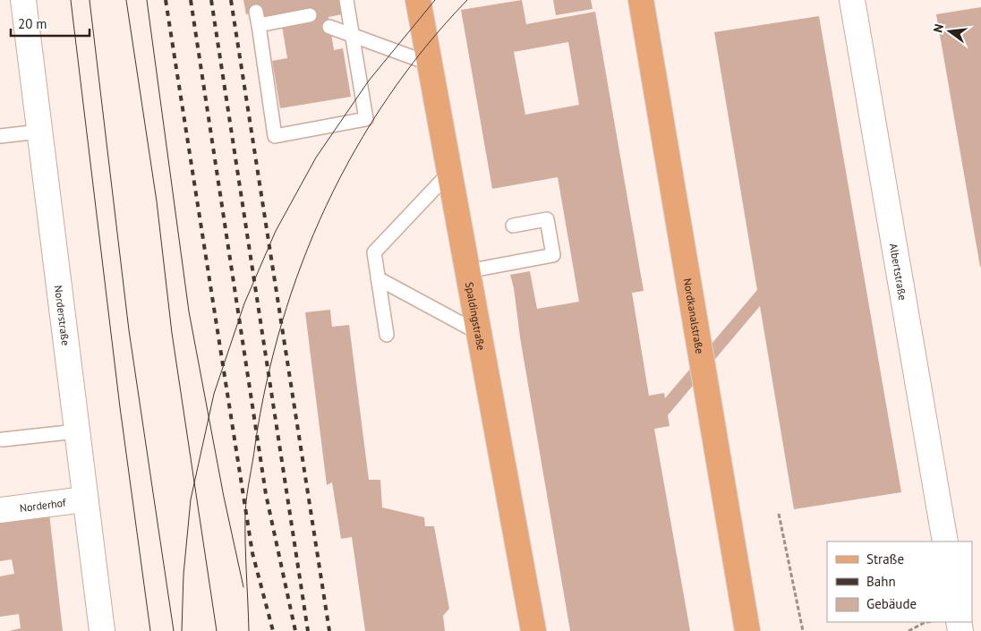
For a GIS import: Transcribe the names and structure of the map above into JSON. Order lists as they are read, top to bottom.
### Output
{
  "streets": {
    "main road": ["Spaldingstraße", "Nordkanalstraße"],
    "street": ["Albertstraße", "Norderstraße", "Norderhof"]
  },
  "crossings": [
    ["Norderstraße", "Norderhof"]
  ],
  "legend": ["Straße", "Bahn", "Gebäude"],
  "scale_bar": "20 m",
  "north": "left"
}
